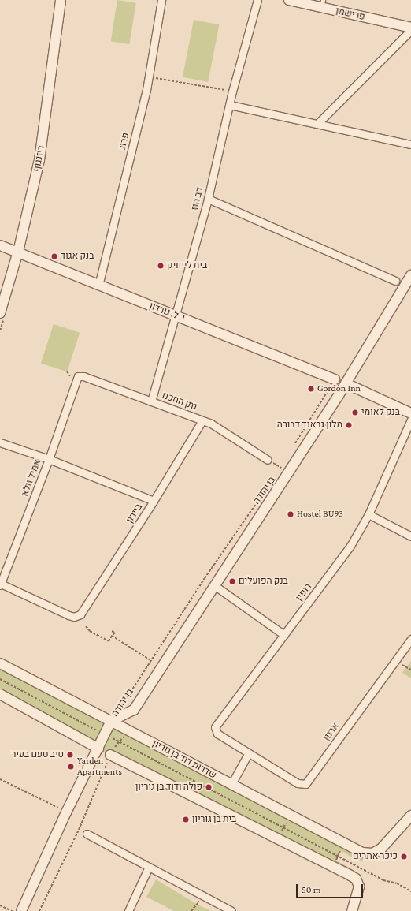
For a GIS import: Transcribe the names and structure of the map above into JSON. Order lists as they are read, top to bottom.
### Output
{
  "streets": {
    "street": [
      "פרישמן",
      "פרוג",
      "דיזנגוף",
      "דב הוז",
      "י. ל. גורדון",
      "נתן החכם",
      "אמיל זולא",
      "ביירון",
      "רופין",
      "ארנון",
      "שדרות דוד בן גוריון"
    ],
    "path": ["בן יהודה"]
  },
  "crossings": [
    ["פרוג", "י. ל. גורדון"],
    ["דיזנגוף", "י. ל. גורדון"],
    ["דב הוז", "י. ל. גורדון"],
    ["דב הוז", "נתן החכם"],
    ["נתן החכם", "אמיל זולא"],
    ["נתן החכם", "ביירון"],
    ["אמיל זולא", "ביירון"],
    ["רופין", "ארנון"]
  ],
  "places": [
    "בנק אגוד",
    "בית לייוויק",
    "Gordon Inn",
    "בנק לאומי",
    "מלון גראנד דבורה",
    "Hostel BU93",
    "בנק הפועלים",
    "טיב טעם בעיר",
    "Yarden Apartments",
    "פולה ודוד בן גוריון",
    "בית בן גוריון",
    "כיכר אתרים"
  ],
  "scale_bar": "50 m"
}
